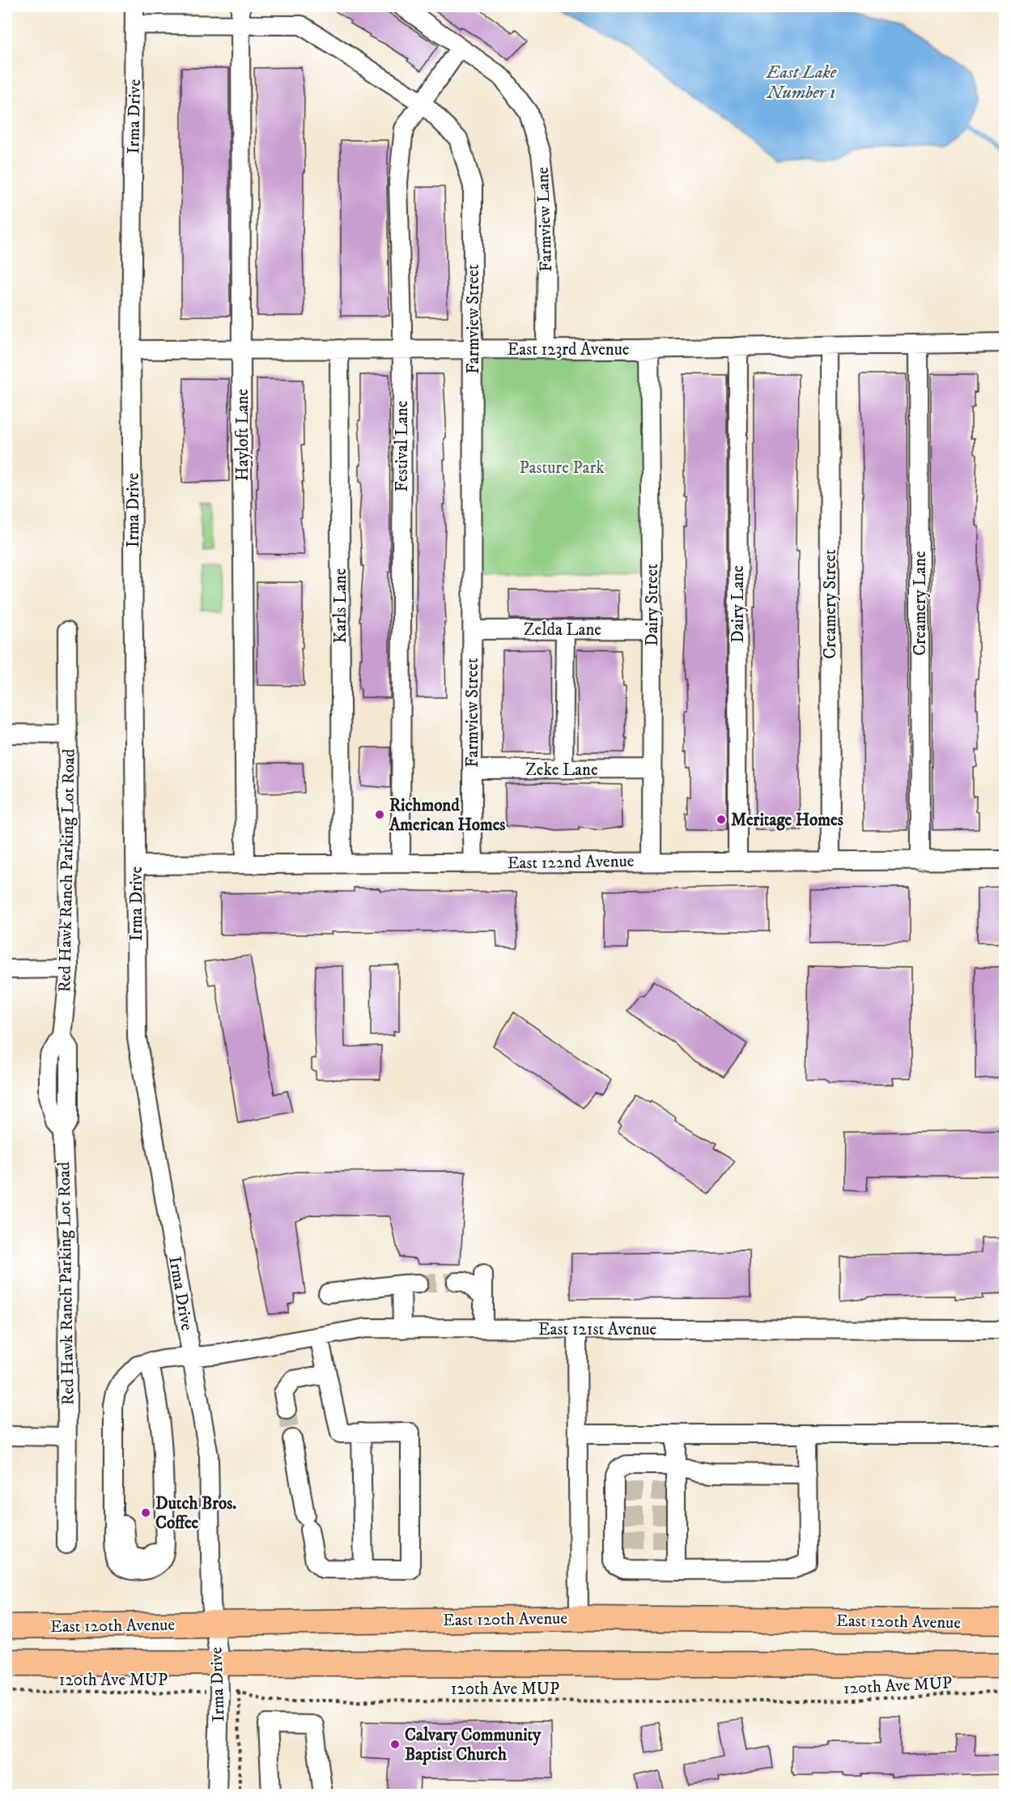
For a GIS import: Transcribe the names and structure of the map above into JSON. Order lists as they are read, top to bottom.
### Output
{
  "streets": {
    "main road": ["East 120th Avenue"],
    "street": [
      "Irma Drive",
      "Farmview Lane",
      "Farmview Street",
      "East 123rd Avenue",
      "Hayloft Lane",
      "Festival Lane",
      "Creamery Lane",
      "Dairy Lane",
      "Creamery Street",
      "Dairy Street",
      "Karls Lane",
      "Zelda Lane",
      "Zeke Lane",
      "East 122nd Avenue",
      "Red Hawk Ranch Parking Lot Road",
      "East 121st Avenue"
    ],
    "path": ["120th Ave MUP"]
  },
  "crossings": [
    ["Irma Drive", "Farmview Street"],
    ["Irma Drive", "East 123rd Avenue"],
    ["Irma Drive", "East 122nd Avenue"],
    ["Irma Drive", "East 121st Avenue"],
    ["Irma Drive", "East 120th Avenue"],
    ["Irma Drive", "120th Ave MUP"],
    ["Farmview Lane", "East 123rd Avenue"],
    ["Farmview Lane", "Festival Lane"],
    ["Farmview Street", "East 123rd Avenue"],
    ["Farmview Street", "Hayloft Lane"],
    ["Farmview Street", "Festival Lane"],
    ["Farmview Street", "Zelda Lane"],
    ["Farmview Street", "Zeke Lane"],
    ["Farmview Street", "East 122nd Avenue"],
    ["East 123rd Avenue", "Hayloft Lane"],
    ["East 123rd Avenue", "Festival Lane"],
    ["East 123rd Avenue", "Creamery Lane"],
    ["East 123rd Avenue", "Dairy Lane"],
    ["East 123rd Avenue", "Creamery Street"],
    ["East 123rd Avenue", "Dairy Street"],
    ["East 123rd Avenue", "Karls Lane"],
    ["Hayloft Lane", "East 122nd Avenue"],
    ["Festival Lane", "East 122nd Avenue"],
    ["Creamery Lane", "East 122nd Avenue"],
    ["Dairy Lane", "East 122nd Avenue"],
    ["Creamery Street", "East 122nd Avenue"],
    ["Dairy Street", "Zelda Lane"],
    ["Dairy Street", "Zeke Lane"],
    ["Dairy Street", "East 122nd Avenue"],
    ["Karls Lane", "East 122nd Avenue"]
  ],
  "water": ["East Lake Number 1"],
  "parks": ["Pasture Park"],
  "places": [
    "Richmond American Homes",
    "Meritage Homes",
    "Dutch Bros. Coffee",
    "Calvary Community Baptist Church"
  ]
}
